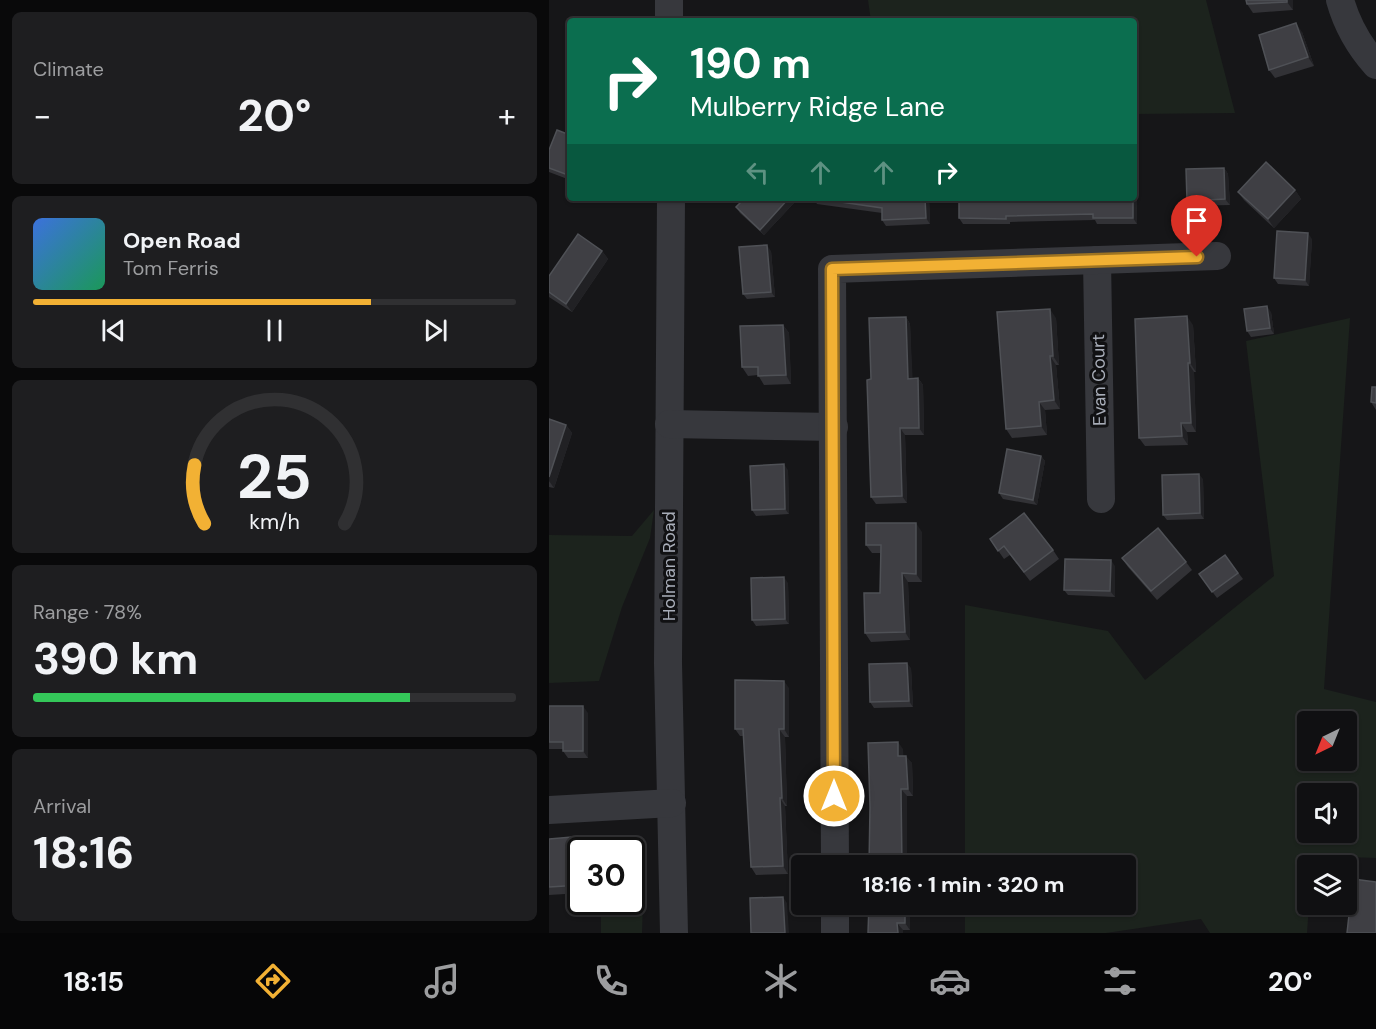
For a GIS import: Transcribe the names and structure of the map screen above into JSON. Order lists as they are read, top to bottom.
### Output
{
  "streets": {
    "street": ["Evan Court", "Holman Road"]
  },
  "north": "bottom left",
  "page": {
    "tile": [
      "Climate",
      ["Range · 78%", "390 km"],
      ["Arrival", "18:16"]
    ],
    "turn": ["190 m", "Mulberry Ridge Lane"],
    "heat": ["−", "20°", "+"],
    "song": ["Open Road", "Tom Ferris"],
    "limit": "30",
    "trip": "18:16 · 1 min · 320 m",
    "tabs": ["18:15", "20°"],
    "gauge": ["25", "km/h"]
  }
}
